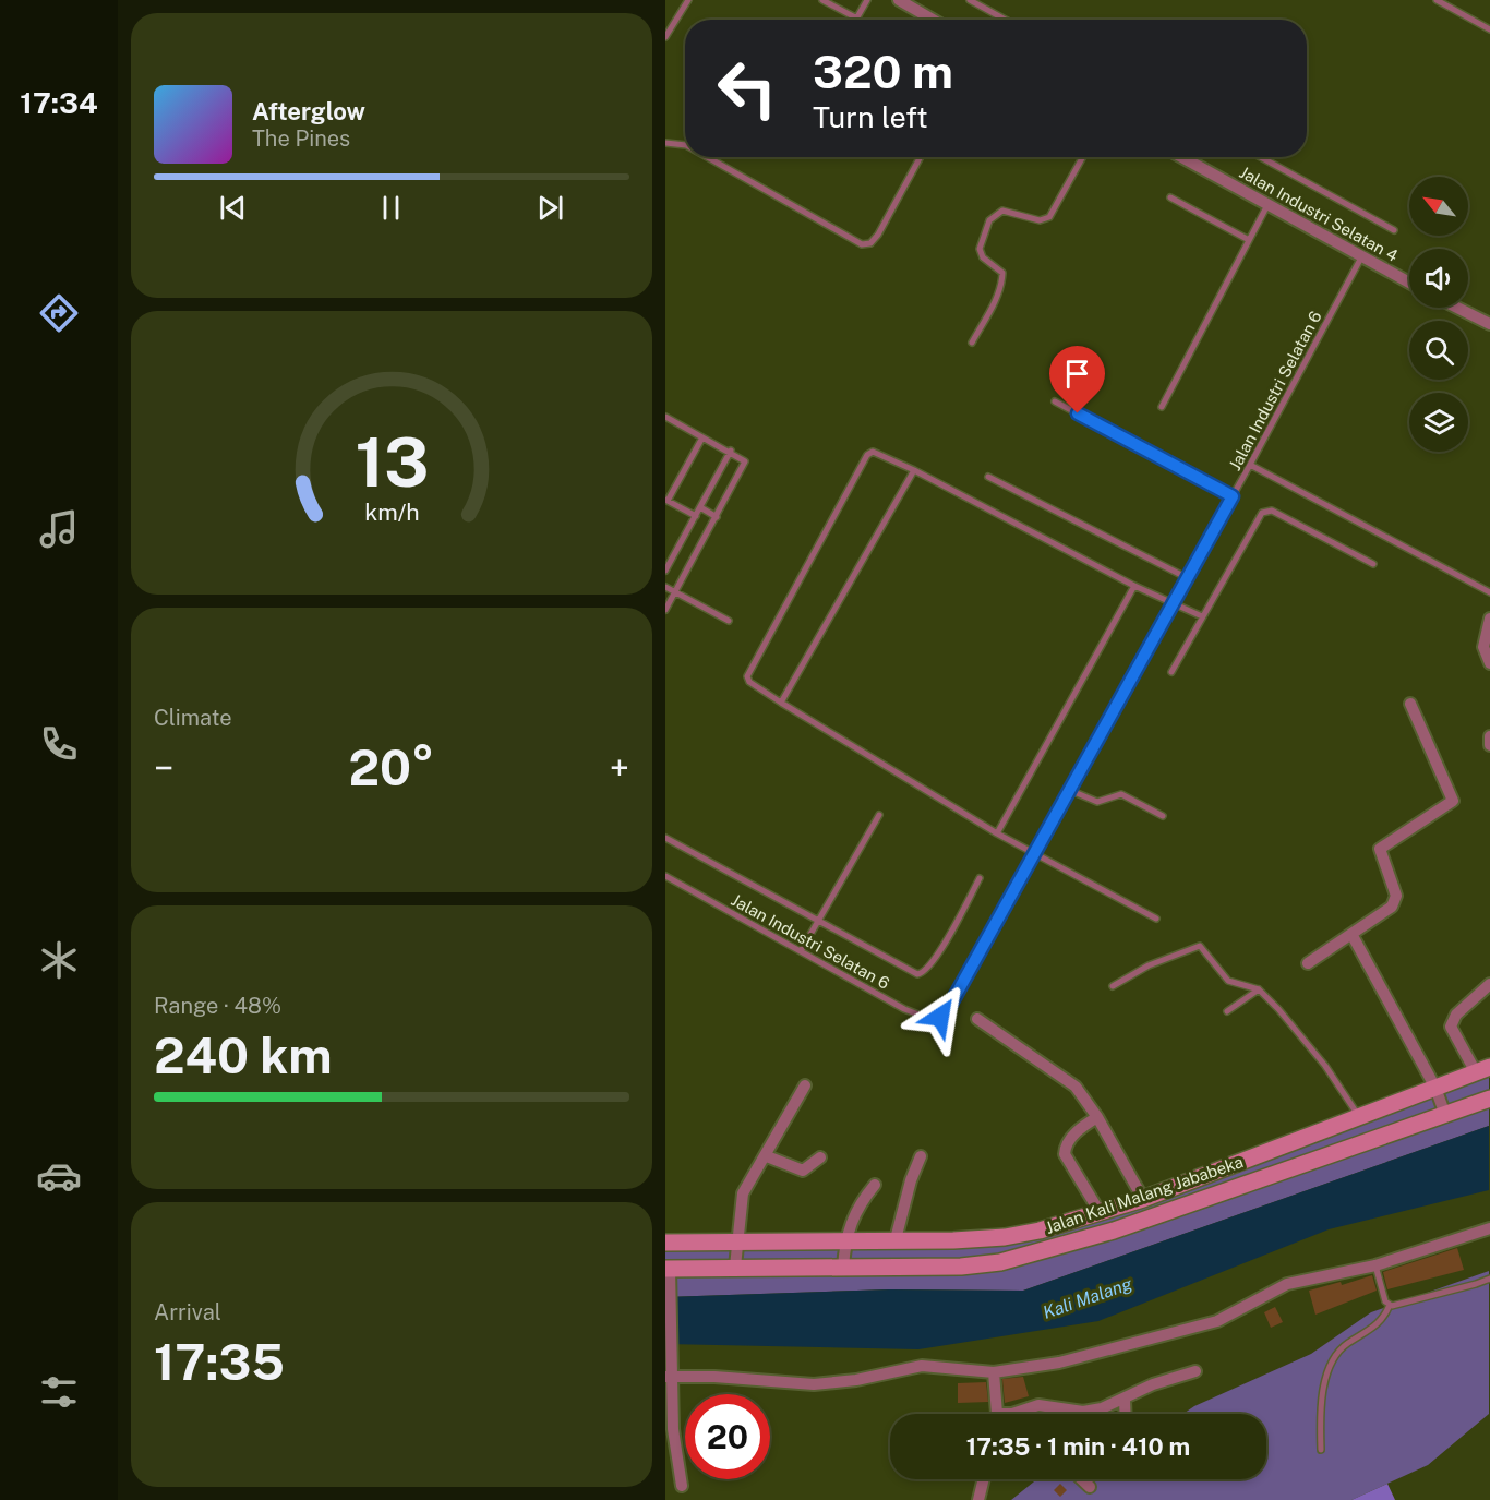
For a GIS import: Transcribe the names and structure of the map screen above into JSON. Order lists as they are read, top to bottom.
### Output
{
  "streets": {
    "main road": ["Jalan Kali Malang Jababeka"],
    "street": ["Jalan Industri Selatan 4"],
    "lane": ["Jalan Industri Selatan 6"]
  },
  "crossings": [
    ["Jalan Industri Selatan 4", "Jalan Industri Selatan 6"]
  ],
  "water": ["Kali Malang"],
  "north": "top left",
  "page": {
    "tabs": "17:34",
    "turn": ["320 m", "Turn left"],
    "song": ["Afterglow", "The Pines"],
    "tile": [
      "Climate",
      ["Range · 48%", "240 km"],
      ["Arrival", "17:35"]
    ],
    "heat": ["−", "20°", "+"],
    "limit": "20",
    "trip": "17:35 · 1 min · 410 m",
    "gauge": ["13", "km/h"]
  }
}
